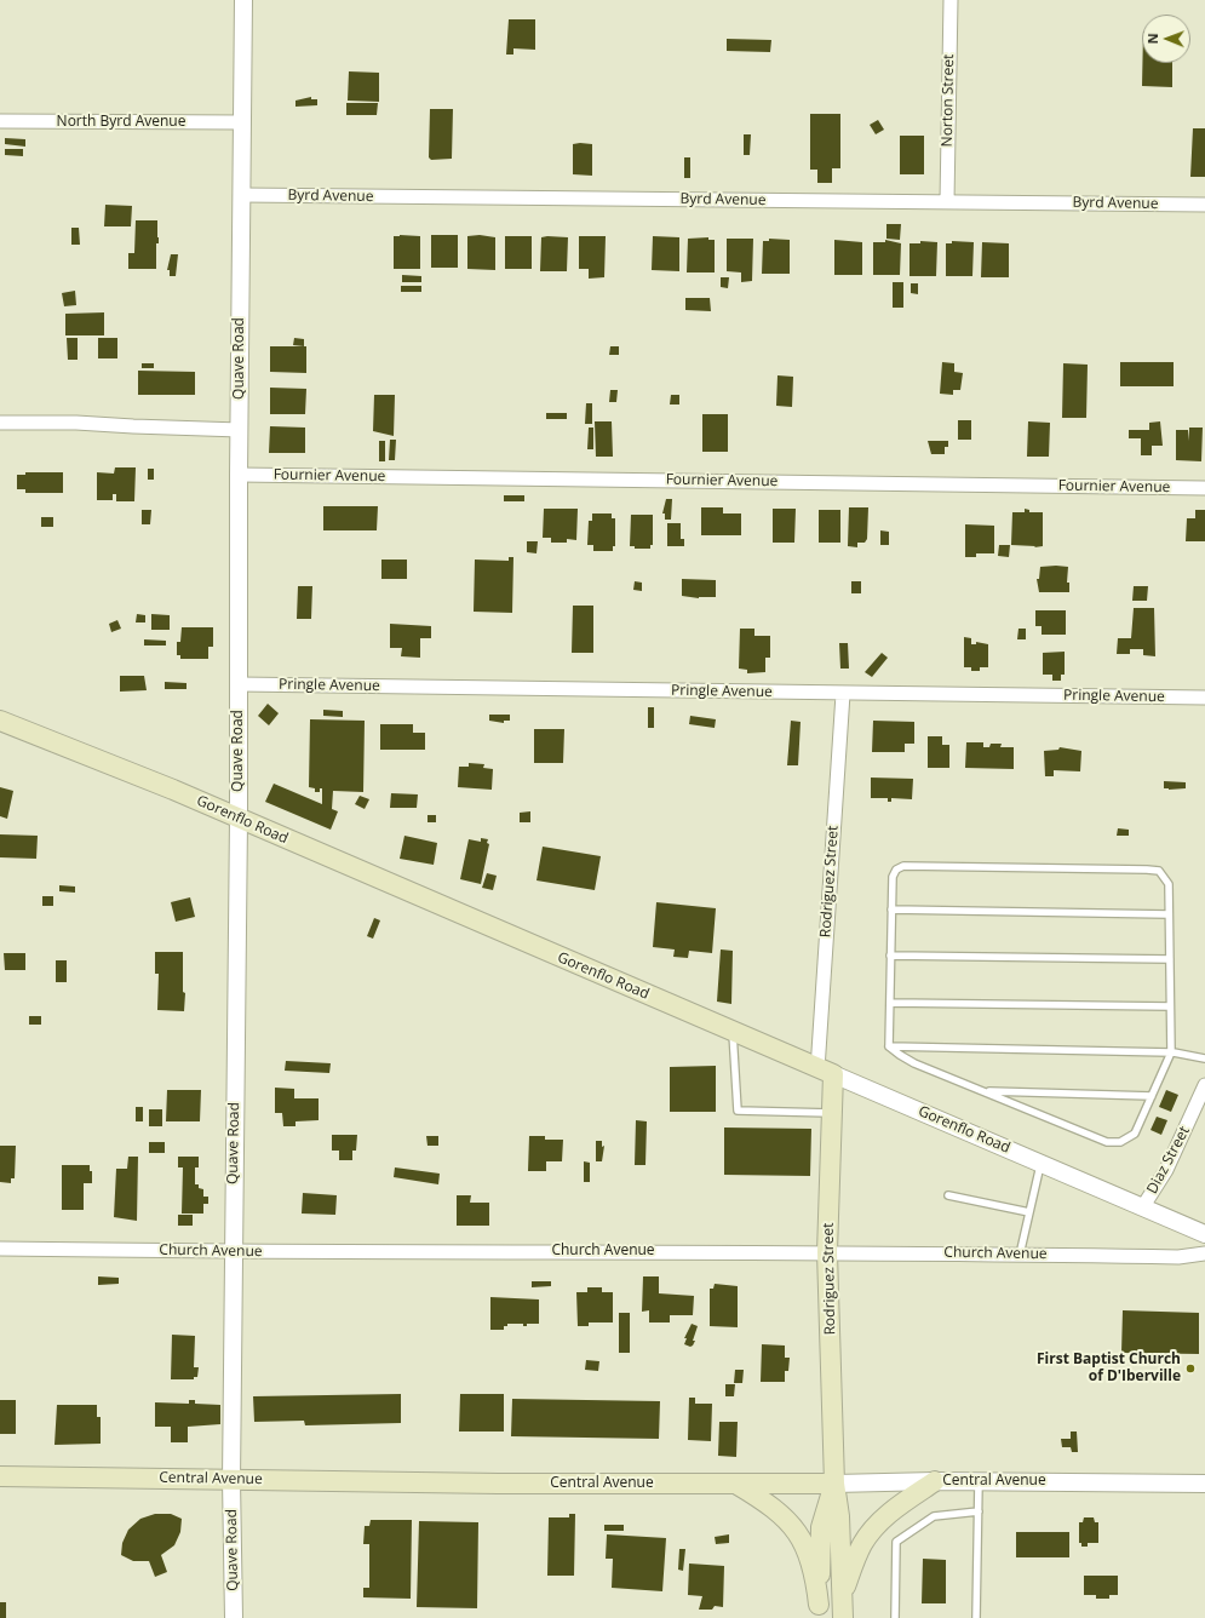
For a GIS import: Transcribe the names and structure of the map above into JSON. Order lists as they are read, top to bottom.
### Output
{
  "streets": {
    "main road": ["Gorenflo Road", "Rodriguez Street", "Central Avenue"],
    "street": [
      "Norton Street",
      "North Byrd Avenue",
      "Byrd Avenue",
      "Quave Road",
      "Fournier Avenue",
      "Pringle Avenue",
      "Diaz Street",
      "Church Avenue"
    ]
  },
  "crossings": [
    ["Norton Street", "Byrd Avenue"],
    ["North Byrd Avenue", "Quave Road"],
    ["Byrd Avenue", "Quave Road"],
    ["Quave Road", "Fournier Avenue"],
    ["Quave Road", "Pringle Avenue"],
    ["Quave Road", "Gorenflo Road"],
    ["Quave Road", "Church Avenue"],
    ["Quave Road", "Central Avenue"],
    ["Pringle Avenue", "Rodriguez Street"],
    ["Gorenflo Road", "Rodriguez Street"],
    ["Gorenflo Road", "Diaz Street"],
    ["Rodriguez Street", "Church Avenue"],
    ["Rodriguez Street", "Central Avenue"]
  ],
  "places": ["First Baptist Church of D'Iberville"],
  "north": "left"
}
